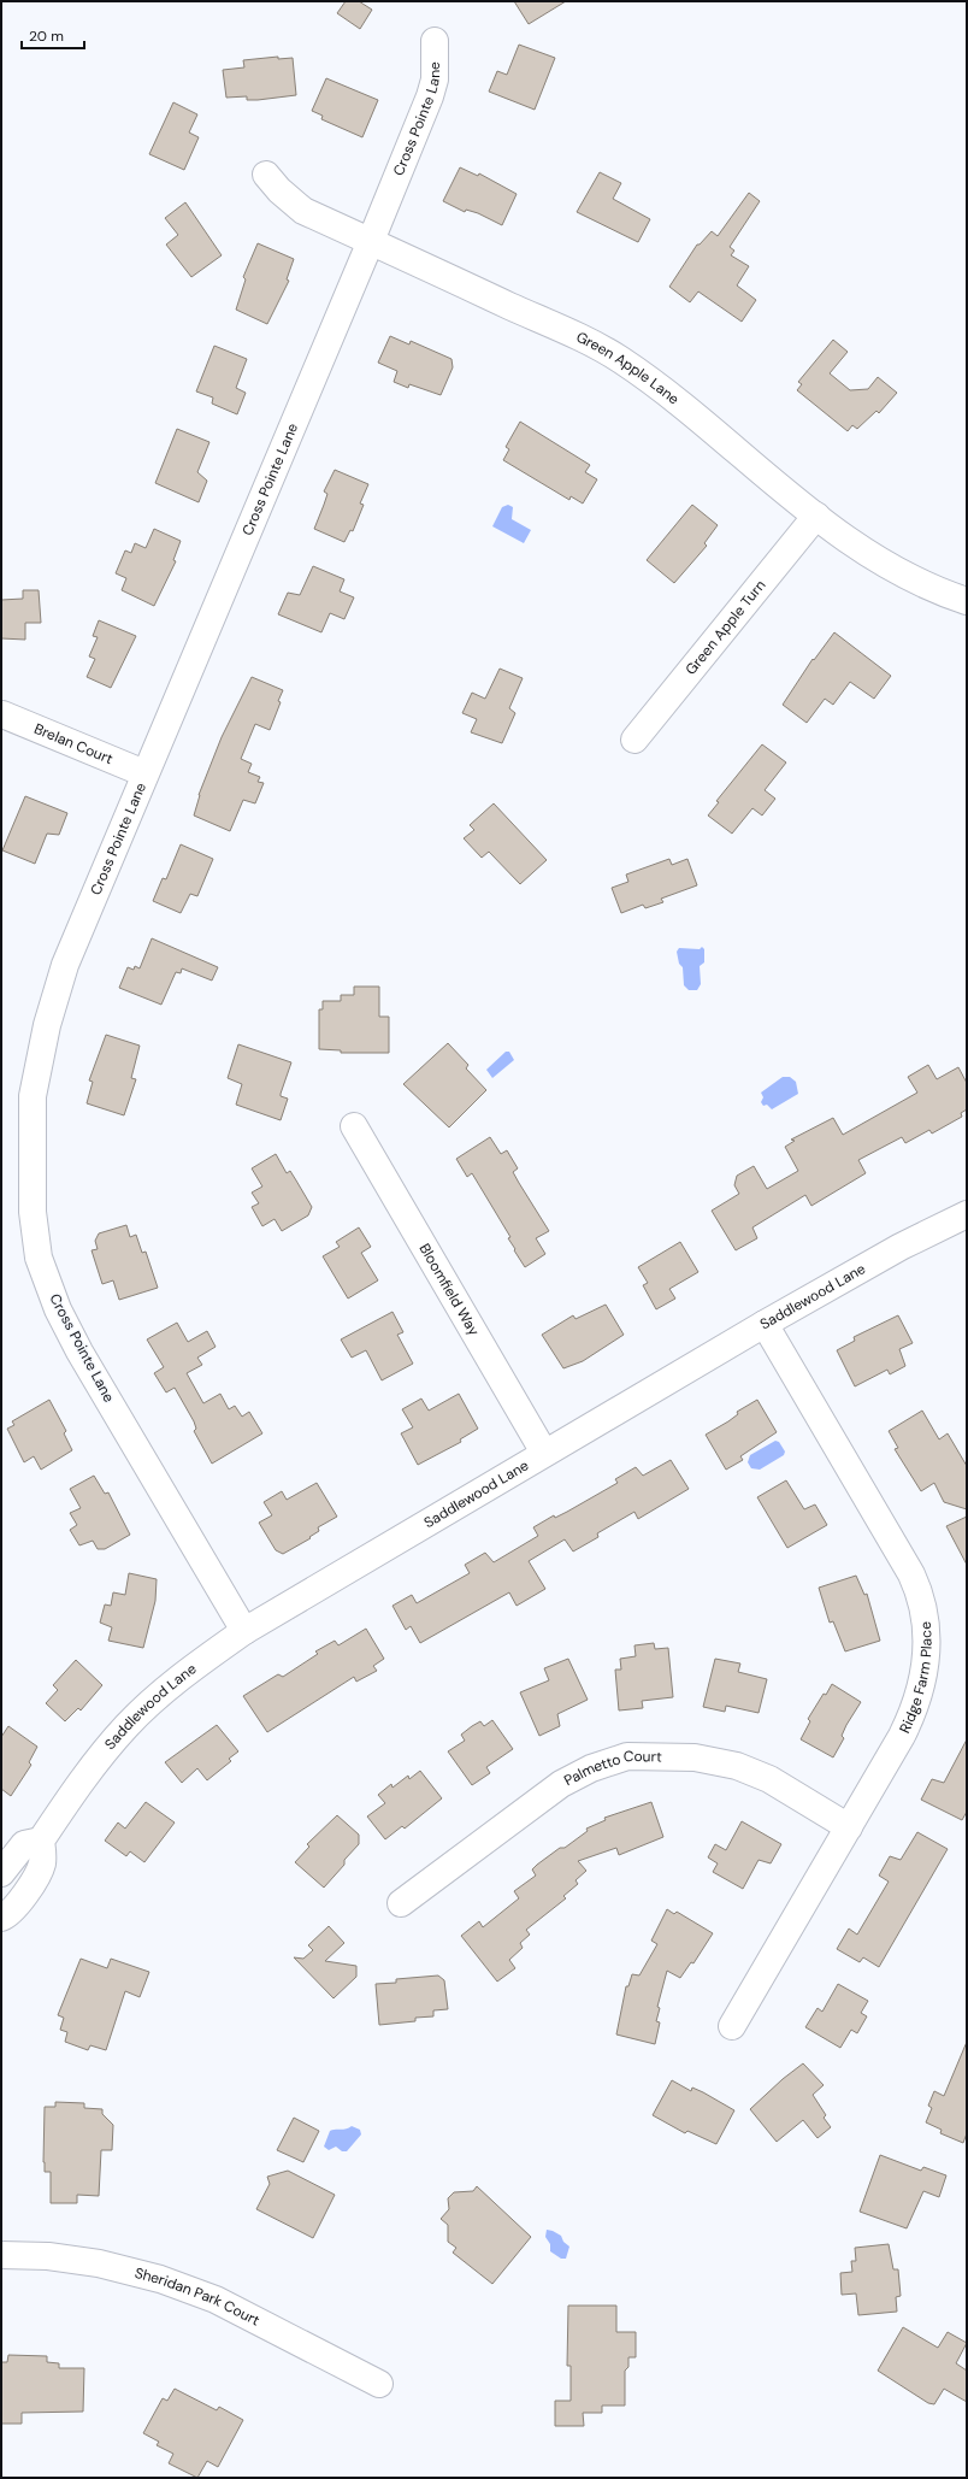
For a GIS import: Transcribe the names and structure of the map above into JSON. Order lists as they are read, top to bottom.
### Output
{
  "streets": {
    "street": [
      "Cross Pointe Lane",
      "Green Apple Lane",
      "Green Apple Turn",
      "Brelan Court",
      "Bloomfield Way",
      "Saddlewood Lane",
      "Ridge Farm Place",
      "Palmetto Court",
      "Sheridan Park Court"
    ]
  },
  "crossings": [
    ["Cross Pointe Lane", "Green Apple Lane"],
    ["Cross Pointe Lane", "Brelan Court"],
    ["Cross Pointe Lane", "Saddlewood Lane"],
    ["Green Apple Lane", "Green Apple Turn"],
    ["Bloomfield Way", "Saddlewood Lane"],
    ["Saddlewood Lane", "Ridge Farm Place"],
    ["Ridge Farm Place", "Palmetto Court"]
  ],
  "scale_bar": "20 m"
}
